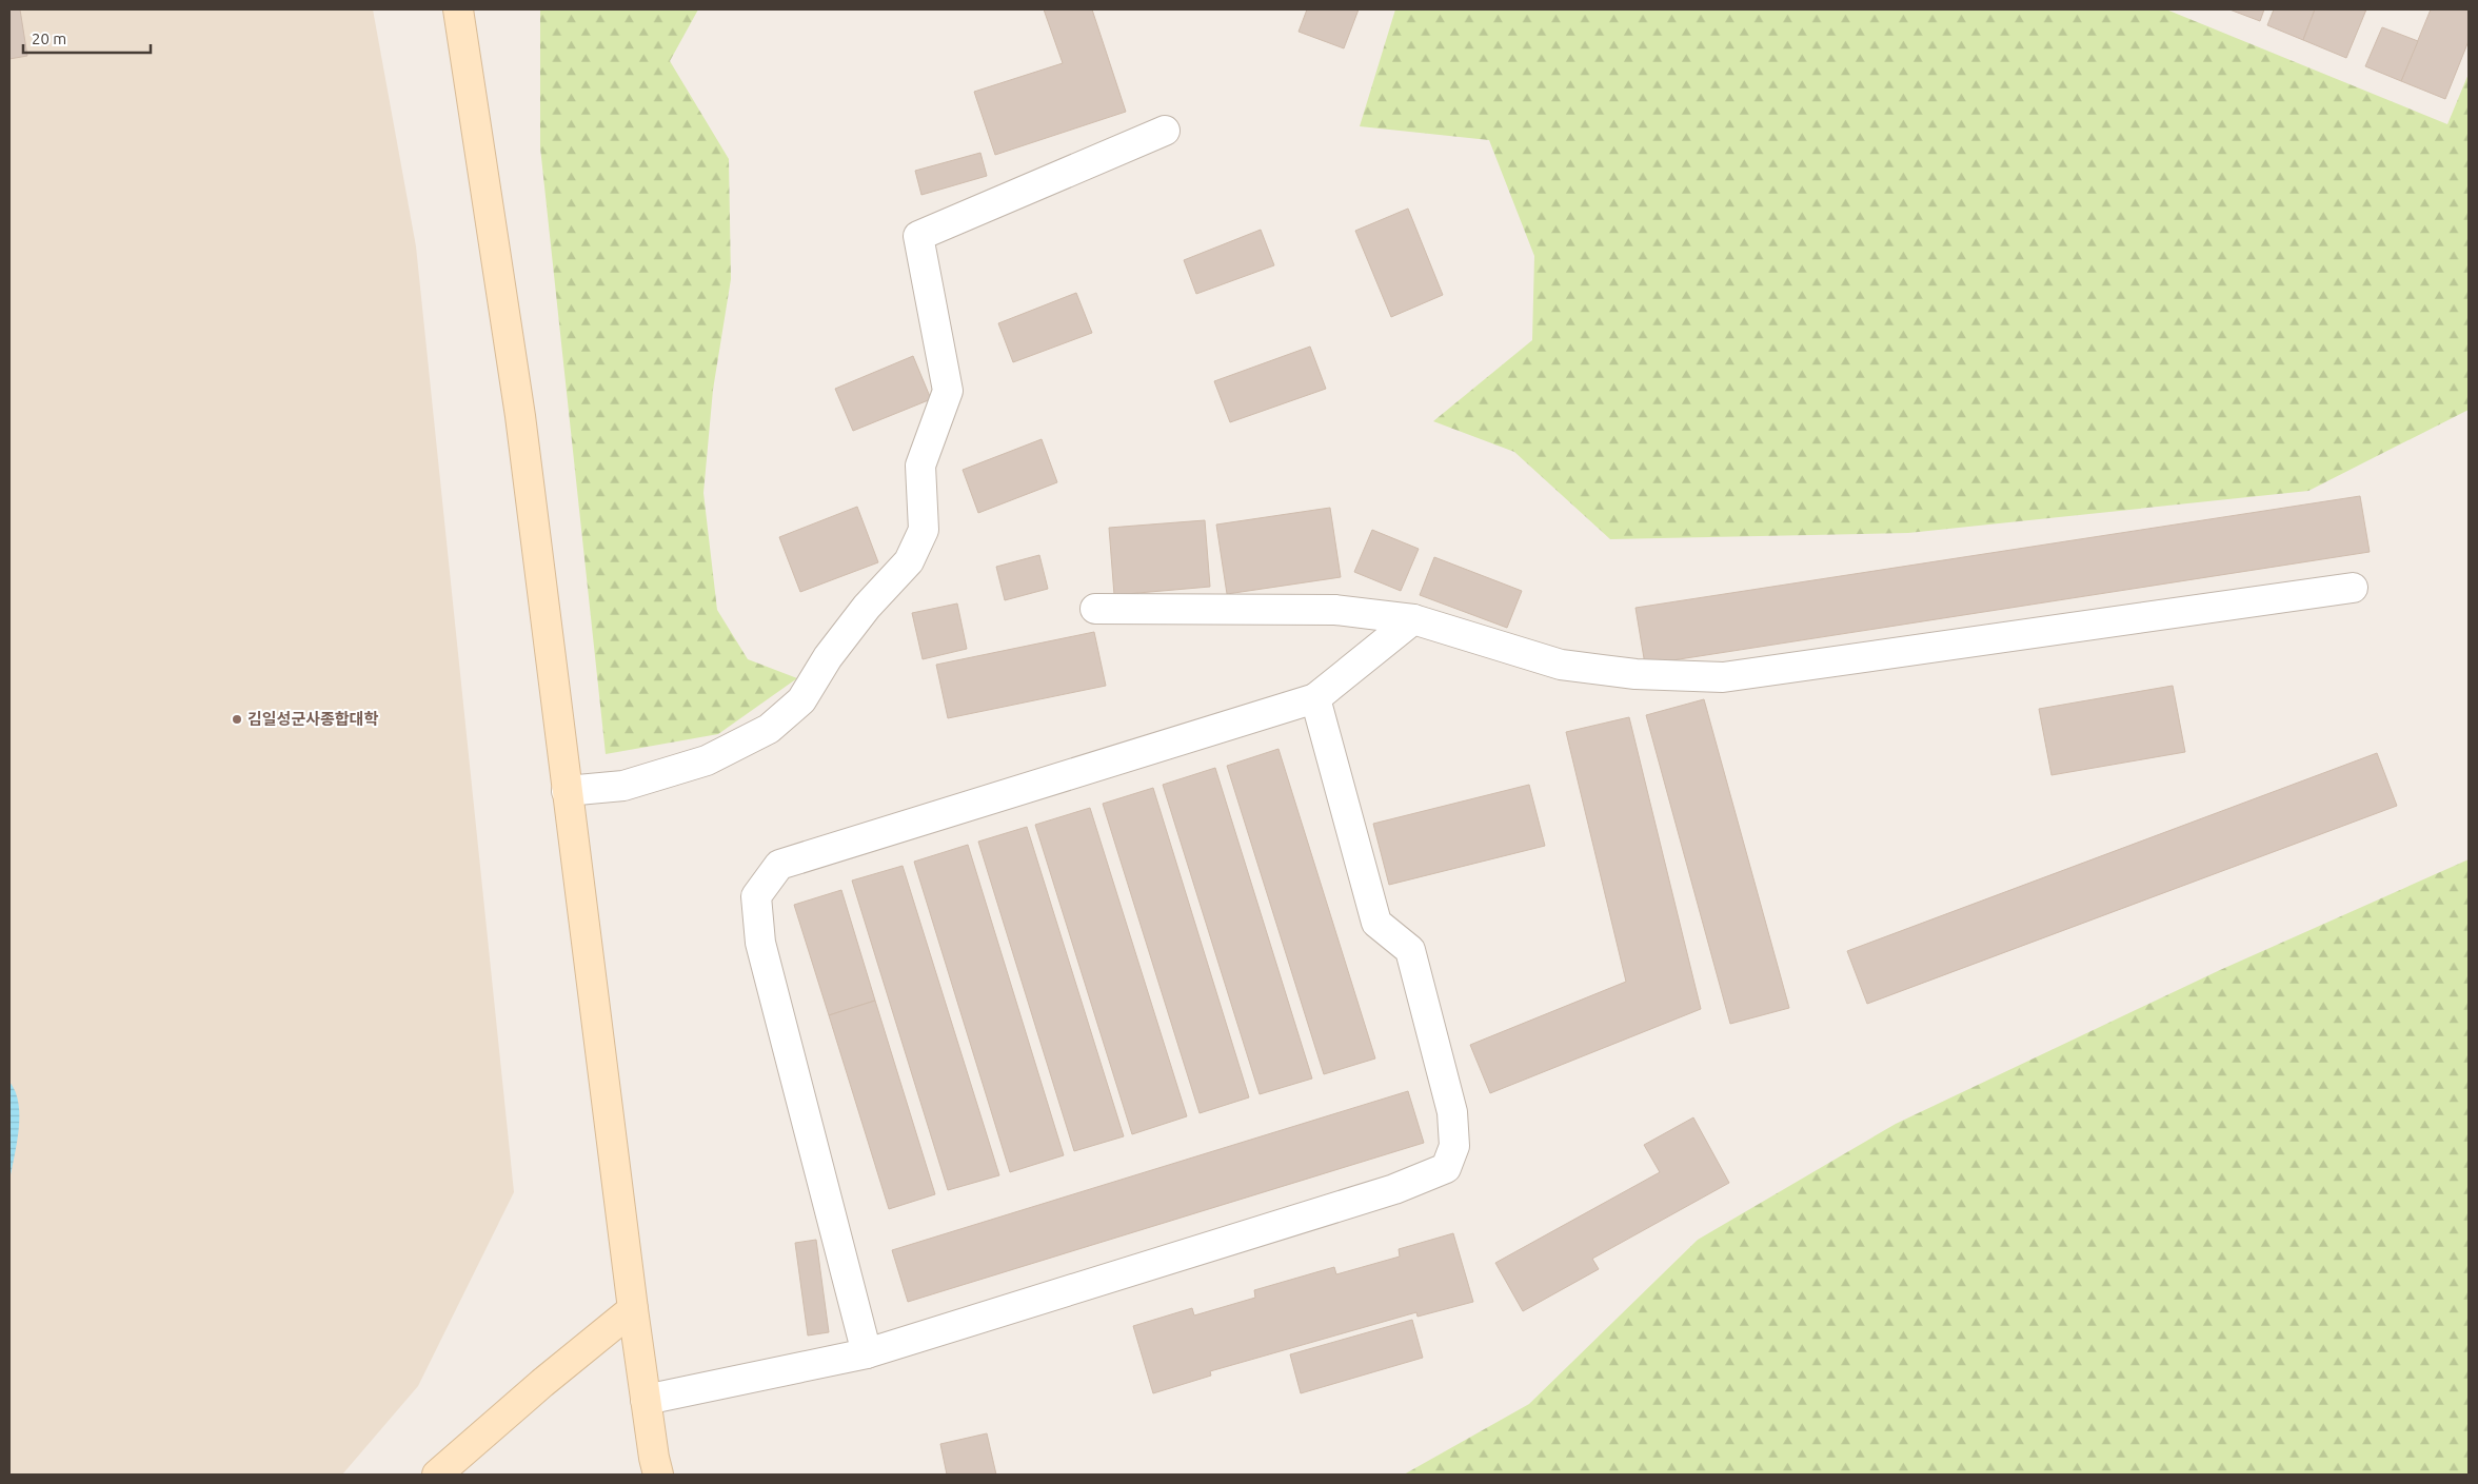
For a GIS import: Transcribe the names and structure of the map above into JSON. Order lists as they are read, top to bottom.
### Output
{
  "places": ["김일성군사종합대학"],
  "scale_bar": "20 m"
}
